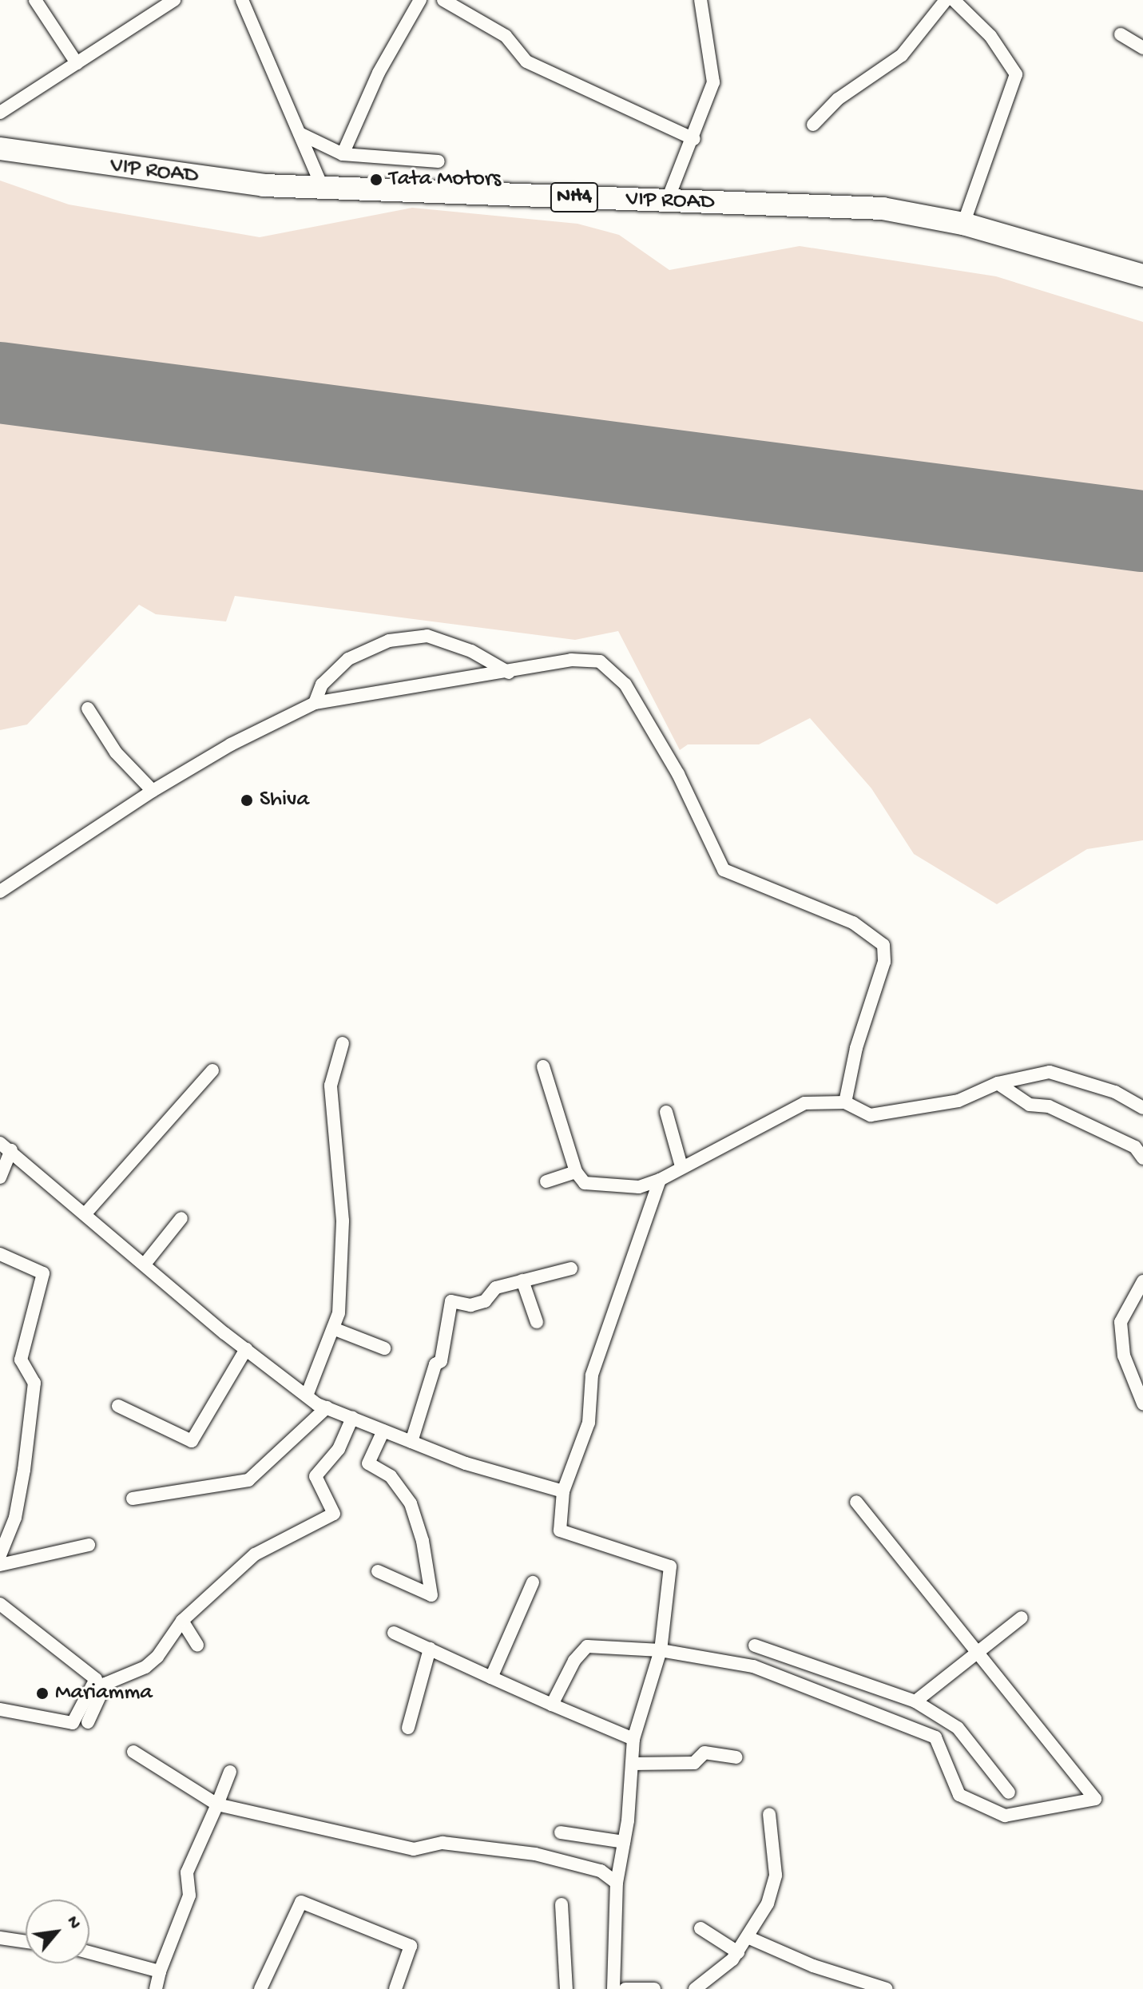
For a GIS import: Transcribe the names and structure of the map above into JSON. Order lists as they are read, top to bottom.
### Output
{
  "streets": {
    "highway": ["VIP ROAD", "NH4"]
  },
  "places": ["Tata Motors", "Shiva", "Mariamma"],
  "north": "top right"
}
